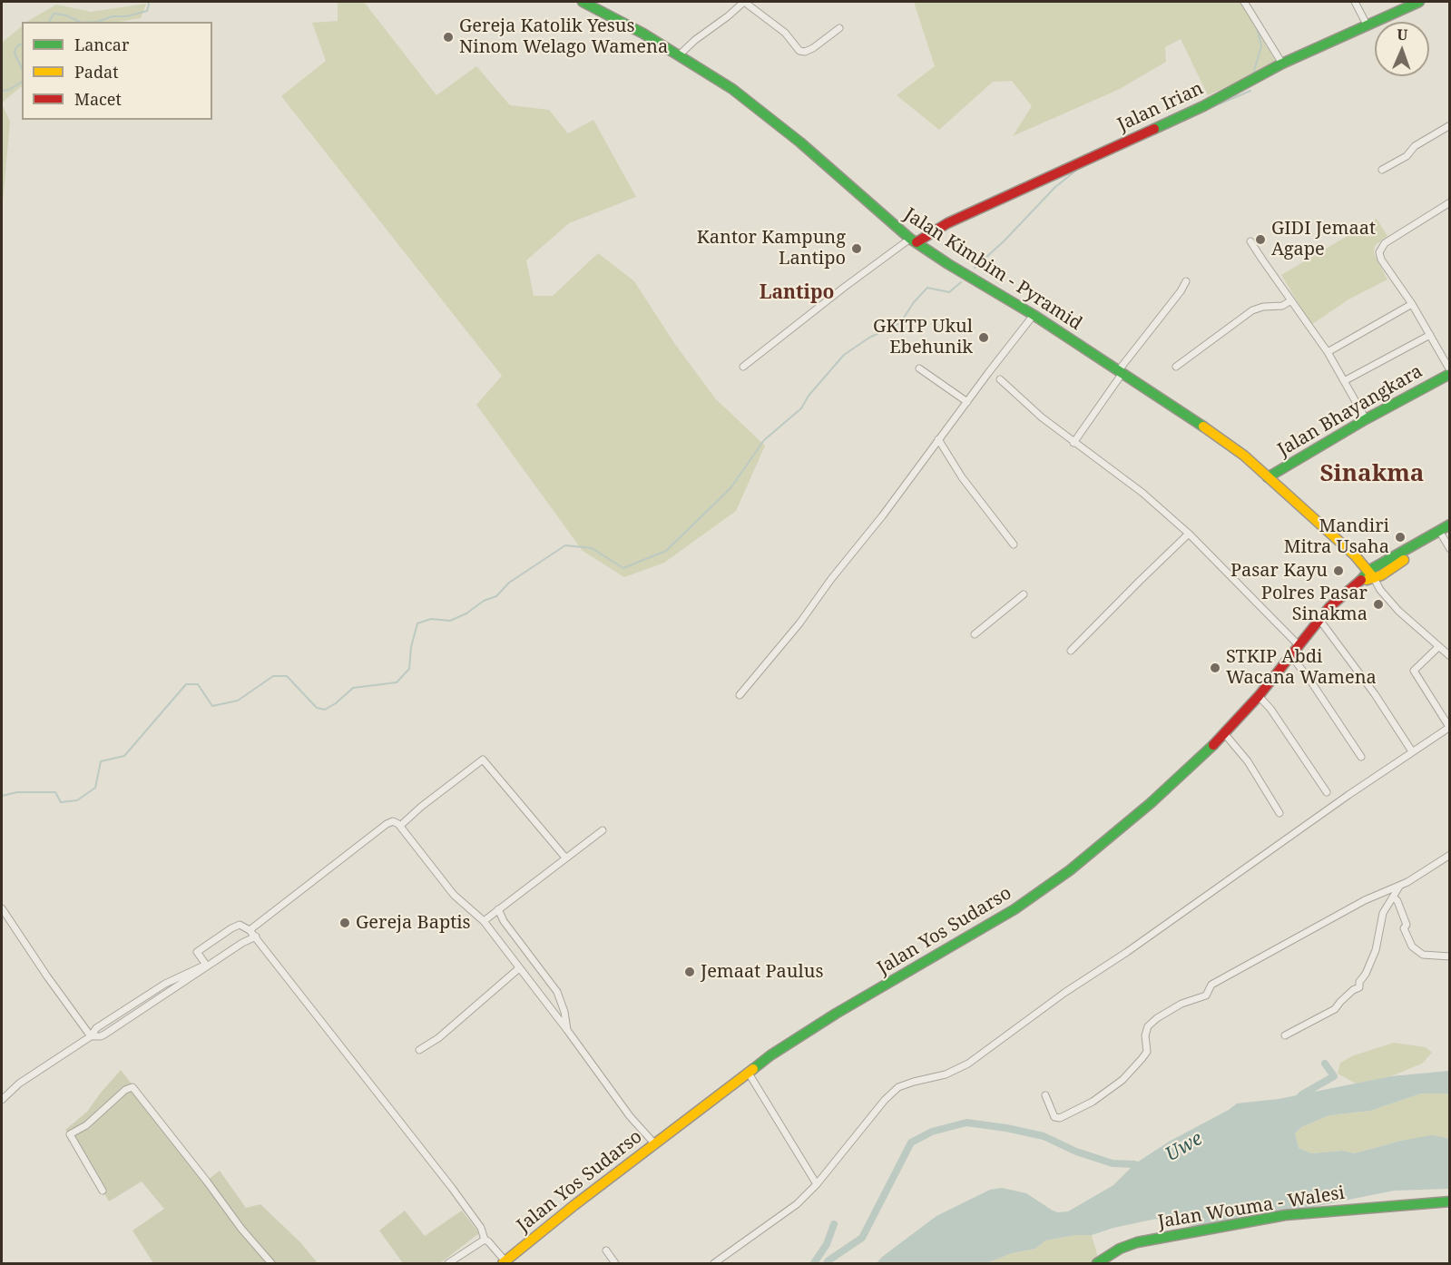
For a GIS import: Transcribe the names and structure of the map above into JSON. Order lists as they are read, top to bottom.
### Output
{
  "streets": {
    "main road": [
      "Jalan Irian",
      "Jalan Kimbim - Pyramid",
      "Jalan Bhayangkara",
      "Jalan Yos Sudarso",
      "Jalan Wouma - Walesi"
    ]
  },
  "crossings": [
    ["Jalan Irian", "Jalan Kimbim - Pyramid"],
    ["Jalan Kimbim - Pyramid", "Jalan Bhayangkara"],
    ["Jalan Kimbim - Pyramid", "Jalan Yos Sudarso"]
  ],
  "districts": ["Lantipo", "Sinakma"],
  "water": ["Uwe"],
  "places": [
    "Gereja Katolik Yesus Ninom Welago Wamena",
    "GIDI Jemaat Agape",
    "Kantor Kampung Lantipo",
    "GKITP Ukul Ebehunik",
    "Mandiri Mitra Usaha",
    "Pasar Kayu",
    "Polres Pasar Sinakma",
    "STKIP Abdi Wacana Wamena",
    "Gereja Baptis",
    "Jemaat Paulus"
  ],
  "legend": ["Lancar", "Padat", "Macet"],
  "north": "top"
}
